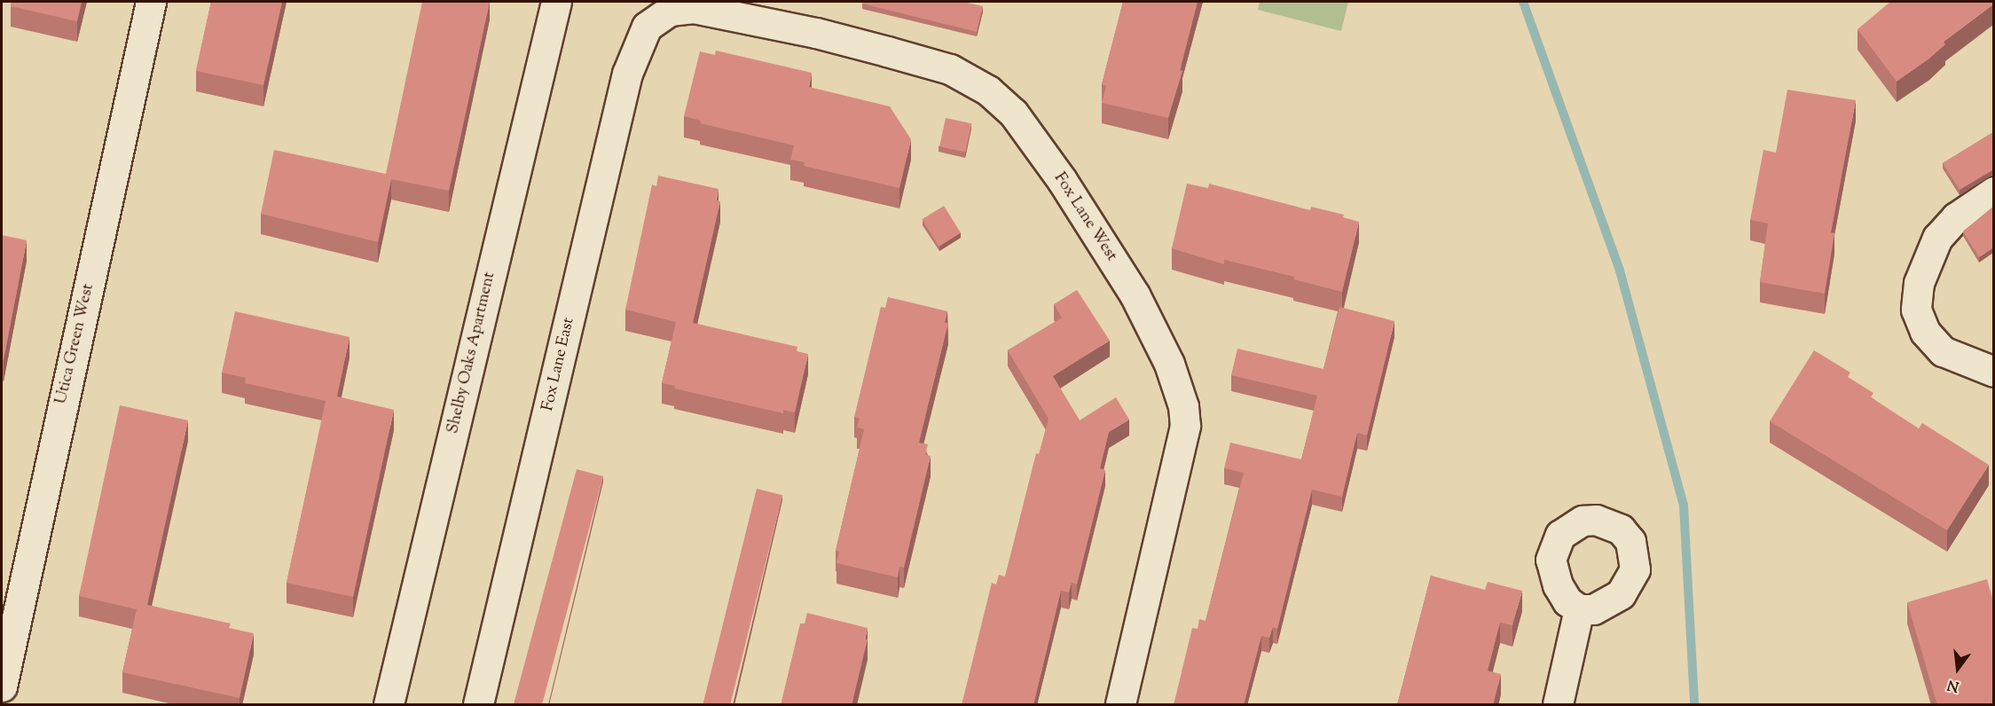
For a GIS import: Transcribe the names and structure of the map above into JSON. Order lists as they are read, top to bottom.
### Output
{
  "streets": {
    "street": [
      "Fox Lane West",
      "Utica Green West",
      "Shelby Oaks Apartment",
      "Fox Lane East"
    ]
  },
  "crossings": [
    ["Fox Lane West", "Fox Lane East"]
  ],
  "north": "bottom"
}
